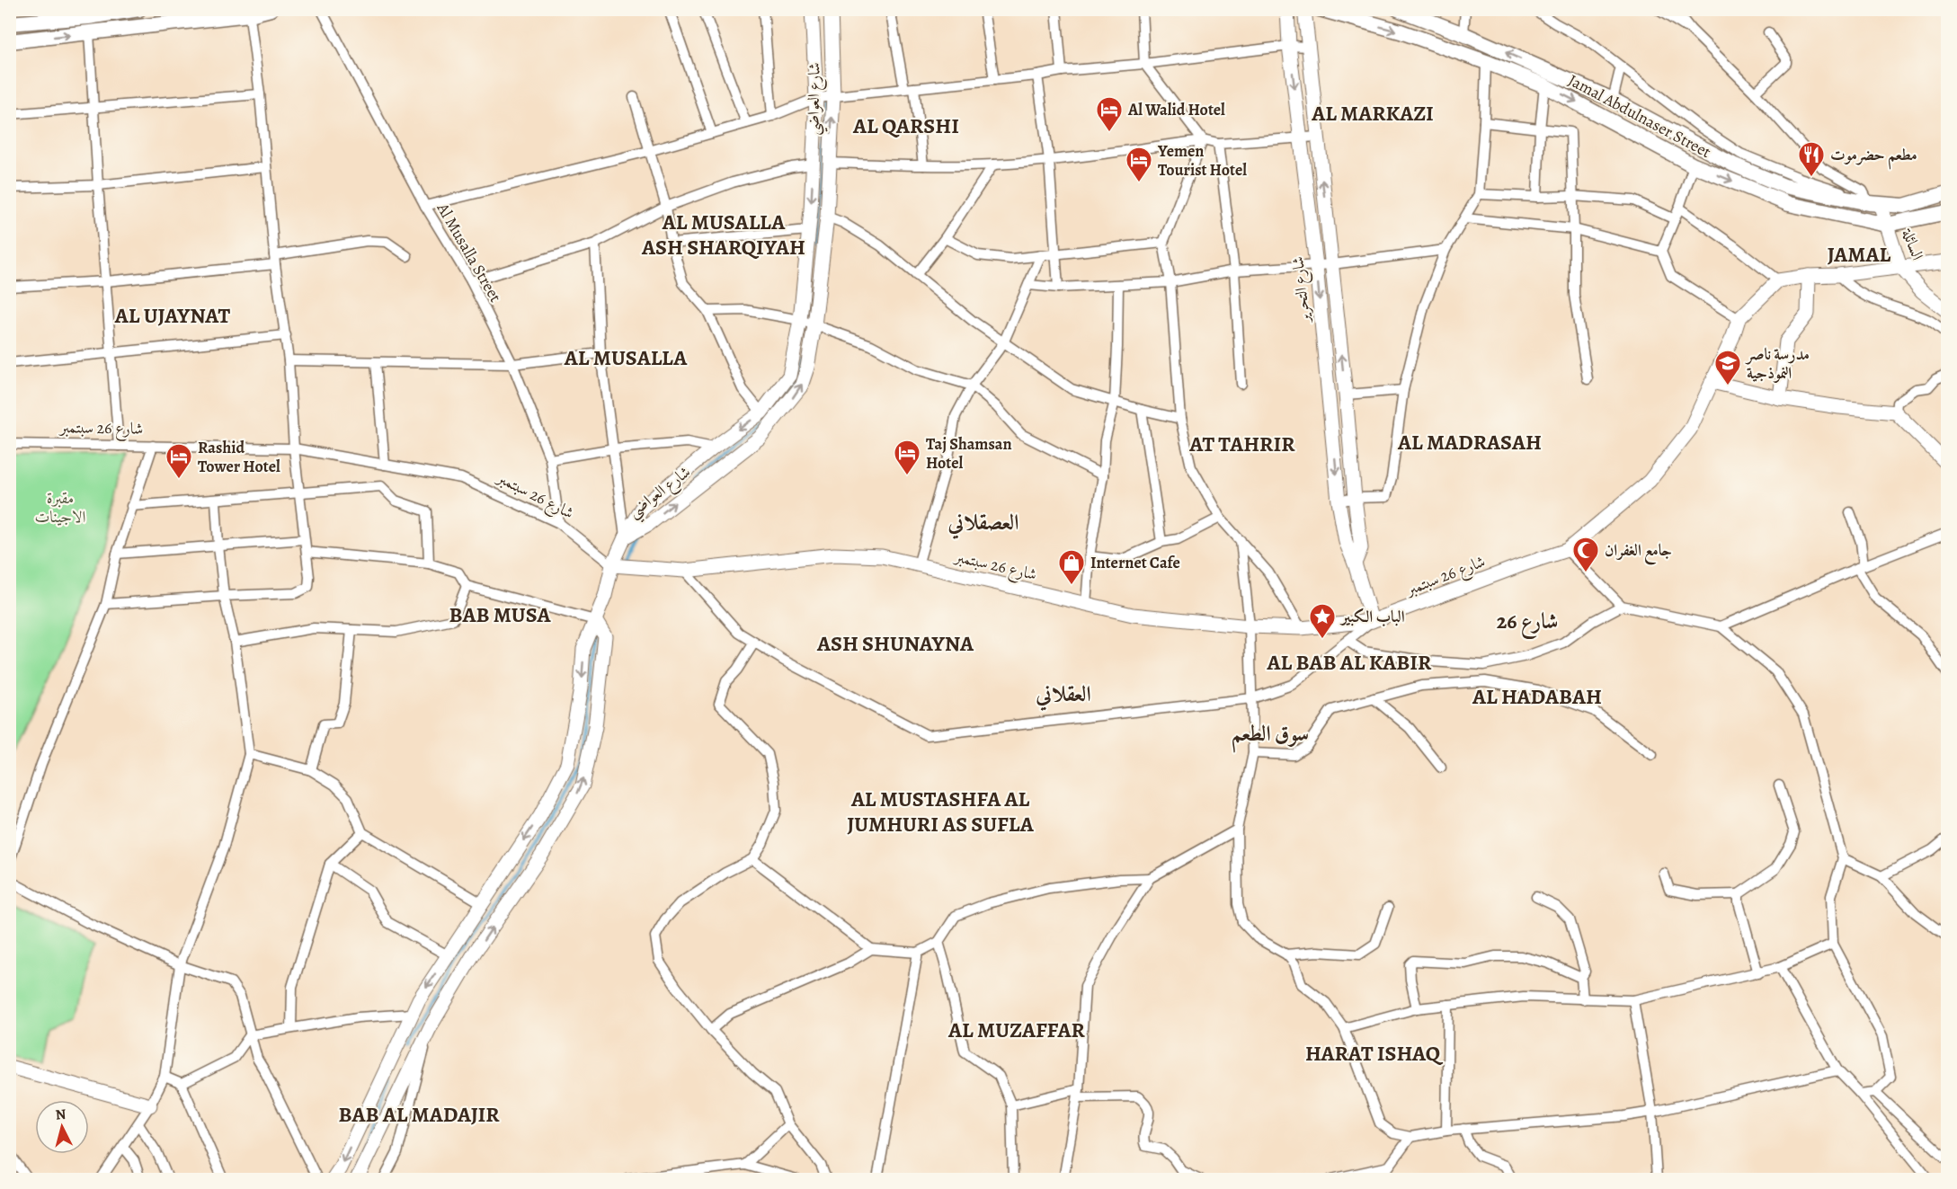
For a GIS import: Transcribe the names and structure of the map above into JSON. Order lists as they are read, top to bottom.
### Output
{
  "streets": {
    "main road": [
      "شارع العواضي",
      "Jamal Abdulnaser Street",
      "السائلة",
      "شارع التحرير",
      "شارع 26 سبتمبر"
    ],
    "street": ["Al Musalla Street"]
  },
  "crossings": [
    ["Jamal Abdulnaser Street", "السائلة"],
    ["Al Musalla Street", "شارع 26 سبتمبر"],
    ["شارع التحرير", "شارع 26 سبتمبر"]
  ],
  "districts": [
    "AL MARKAZI",
    "AL QARSHI",
    "AL MUSALLA ASH SHARQIYAH",
    "JAMAL",
    "AL UJAYNAT",
    "AL MUSALLA",
    "AL MADRASAH",
    "AT TAHRIR",
    "العصقلاني",
    "BAB MUSA",
    "شارع 26",
    "ASH SHUNAYNA",
    "AL BAB AL KABIR",
    "العقلاني",
    "AL HADABAH",
    "سوق الطعم",
    "AL MUSTASHFA AL JUMHURI AS SUFLA",
    "AL MUZAFFAR",
    "HARAT ISHAQ",
    "BAB AL MADAJIR"
  ],
  "parks": ["مقبرة الاجينات"],
  "places": {
    "hotel": [
      "Al Walid Hotel",
      "Yemen Tourist Hotel",
      "Taj Shamsan Hotel",
      "Rashid Tower Hotel"
    ],
    "restaurant": ["مطعم حضرموت"],
    "school or university": ["مدرسة ناصر النموذجية"],
    "mosque": ["جامع الغفران"],
    "shop": ["Internet Cafe"],
    "place": ["الباب الكبير"]
  },
  "north": "top"
}
